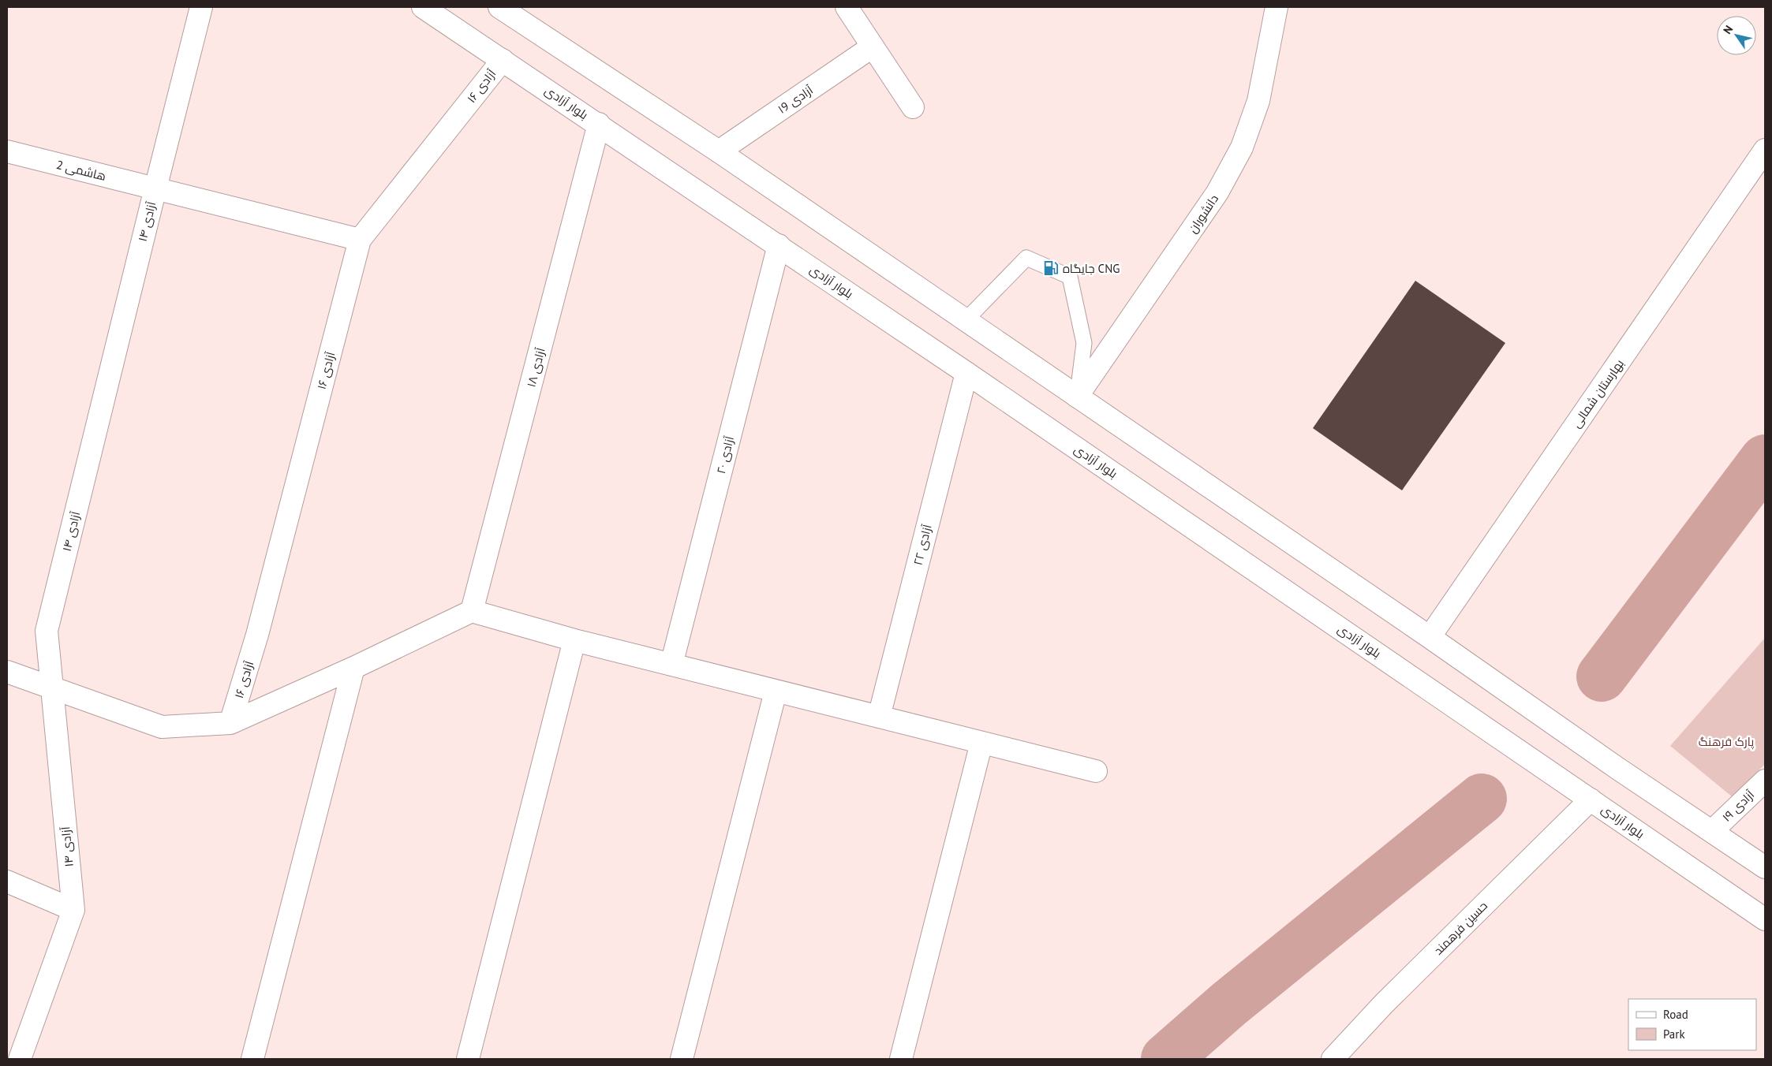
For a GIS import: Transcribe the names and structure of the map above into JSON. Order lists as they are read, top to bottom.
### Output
{
  "streets": {
    "street": [
      "آزادی ۱۶",
      "آزادی ۱9",
      "بلوار آزادی",
      "هاشمی 2",
      "دانشوران",
      "آزادی ۱۴",
      "آزادی ۱۸",
      "بهارستان شمالی",
      "آزادی ۲۰",
      "آزادی ۲۲",
      "آزادی ۱۹",
      "حسین فرهمند"
    ]
  },
  "crossings": [
    ["آزادی ۱۶", "بلوار آزادی"],
    ["آزادی ۱۶", "هاشمی 2"],
    ["بلوار آزادی", "آزادی ۱۸"],
    ["بلوار آزادی", "آزادی ۲۰"],
    ["بلوار آزادی", "آزادی ۲۲"],
    ["بلوار آزادی", "حسین فرهمند"],
    ["هاشمی 2", "آزادی ۱۴"]
  ],
  "parks": ["پارک فرهنگ"],
  "places": {
    "fuel station": ["جایگاه CNG"]
  },
  "legend": ["Road", "Park"],
  "north": "top left"
}
